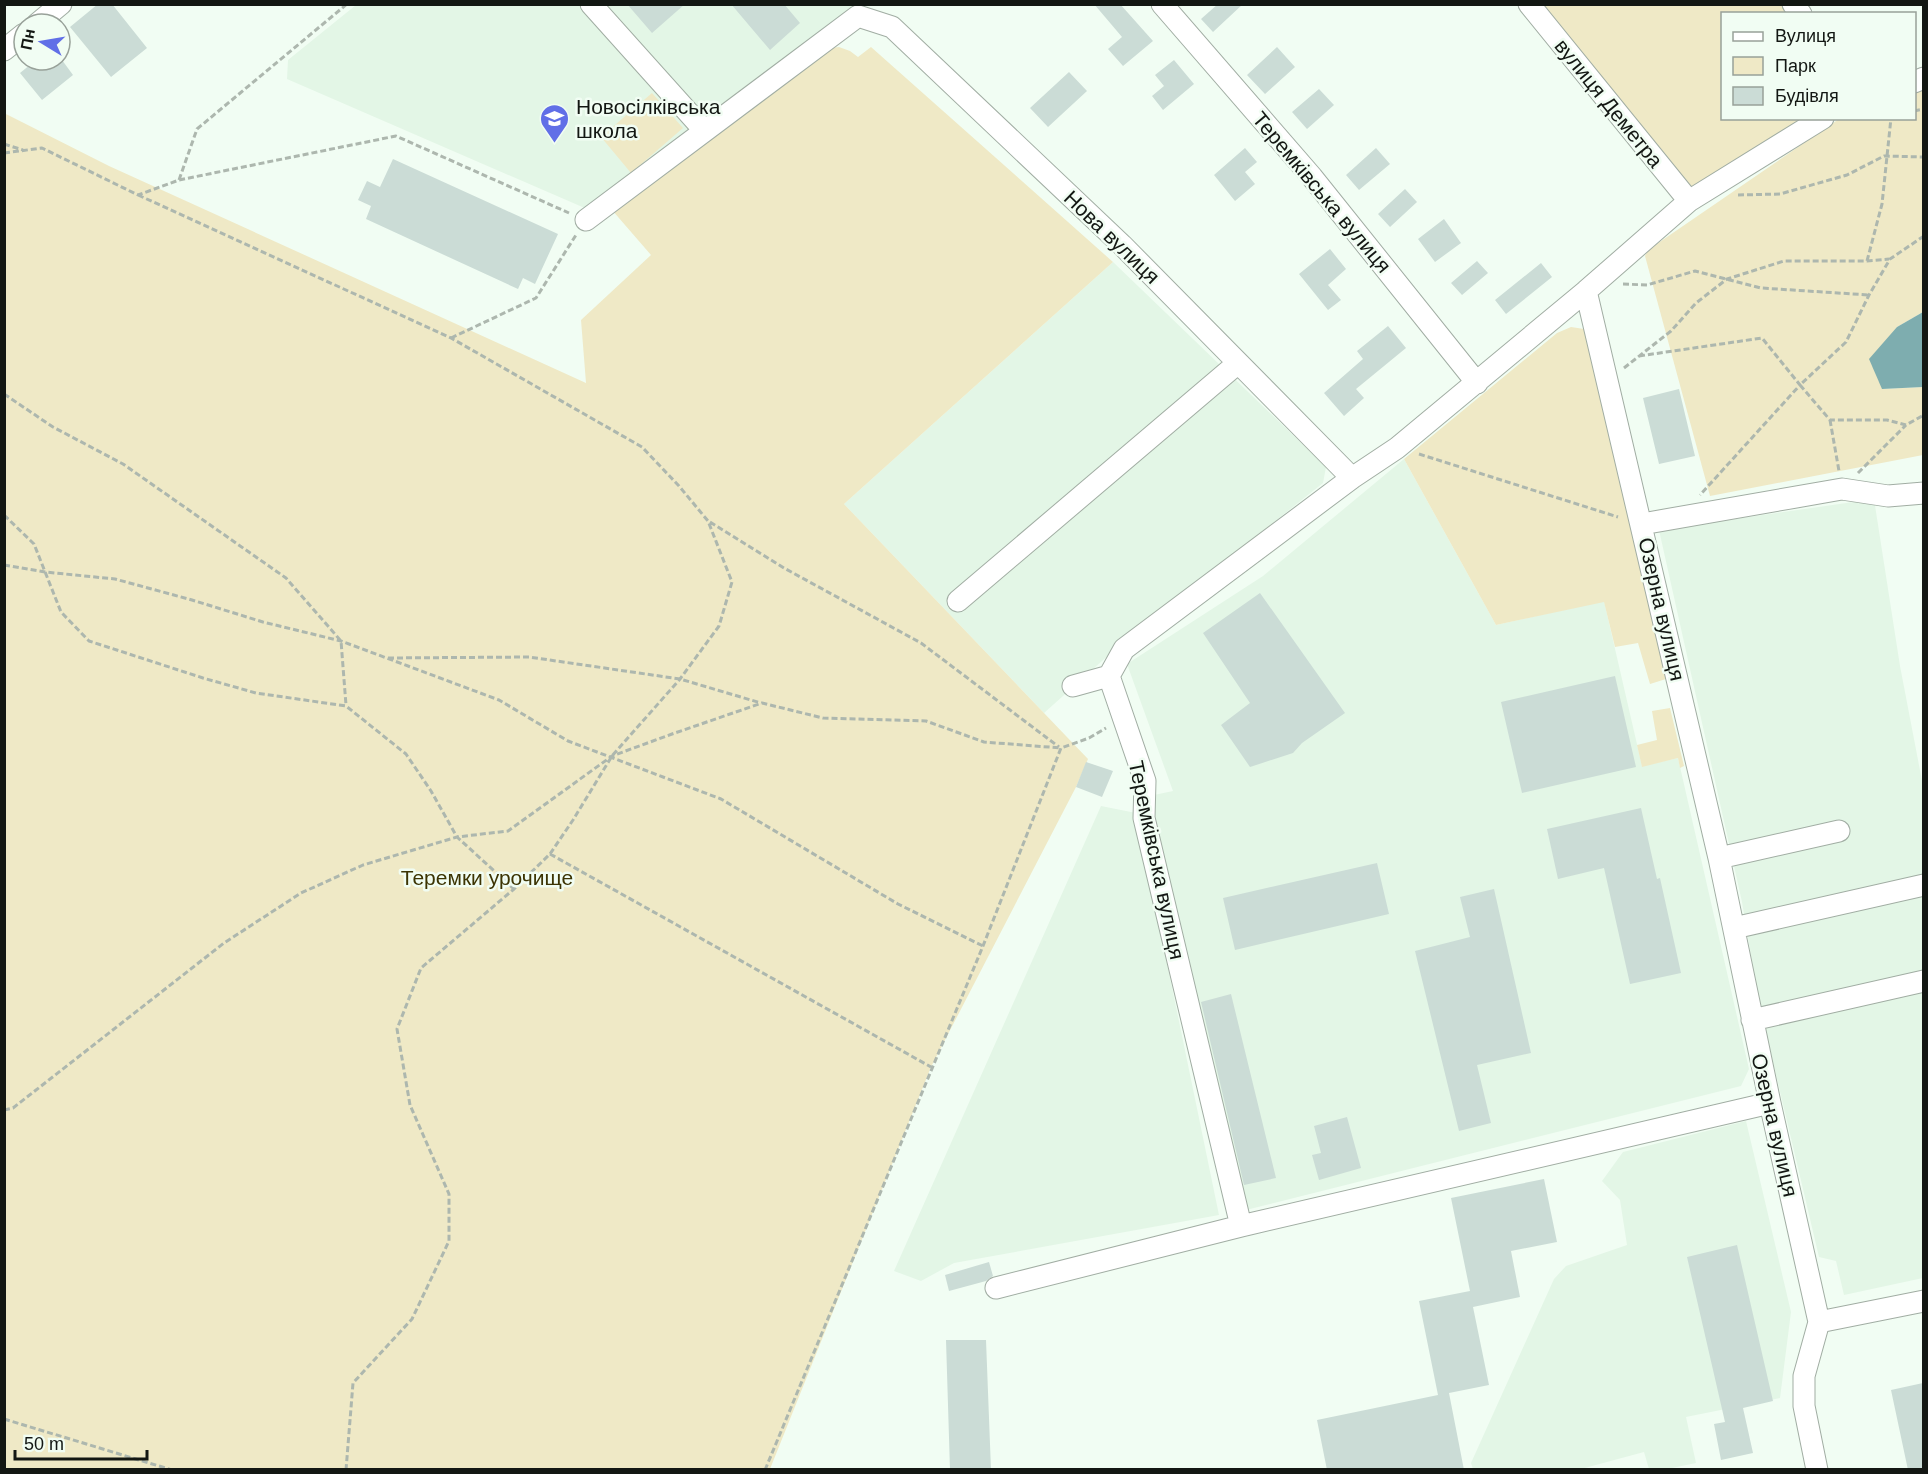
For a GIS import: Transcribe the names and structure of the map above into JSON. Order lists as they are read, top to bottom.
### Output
{
  "streets": {
    "street": [
      "вулиця Деметра",
      "Теремківська вулиця",
      "Нова вулиця",
      "Озерна вулиця"
    ]
  },
  "parks": ["Теремки урочище"],
  "places": {
    "school or university": ["Новосілківська школа"]
  },
  "legend": ["Вулиця", "Парк", "Будівля"],
  "scale_bar": "50 m",
  "north": "left"
}
